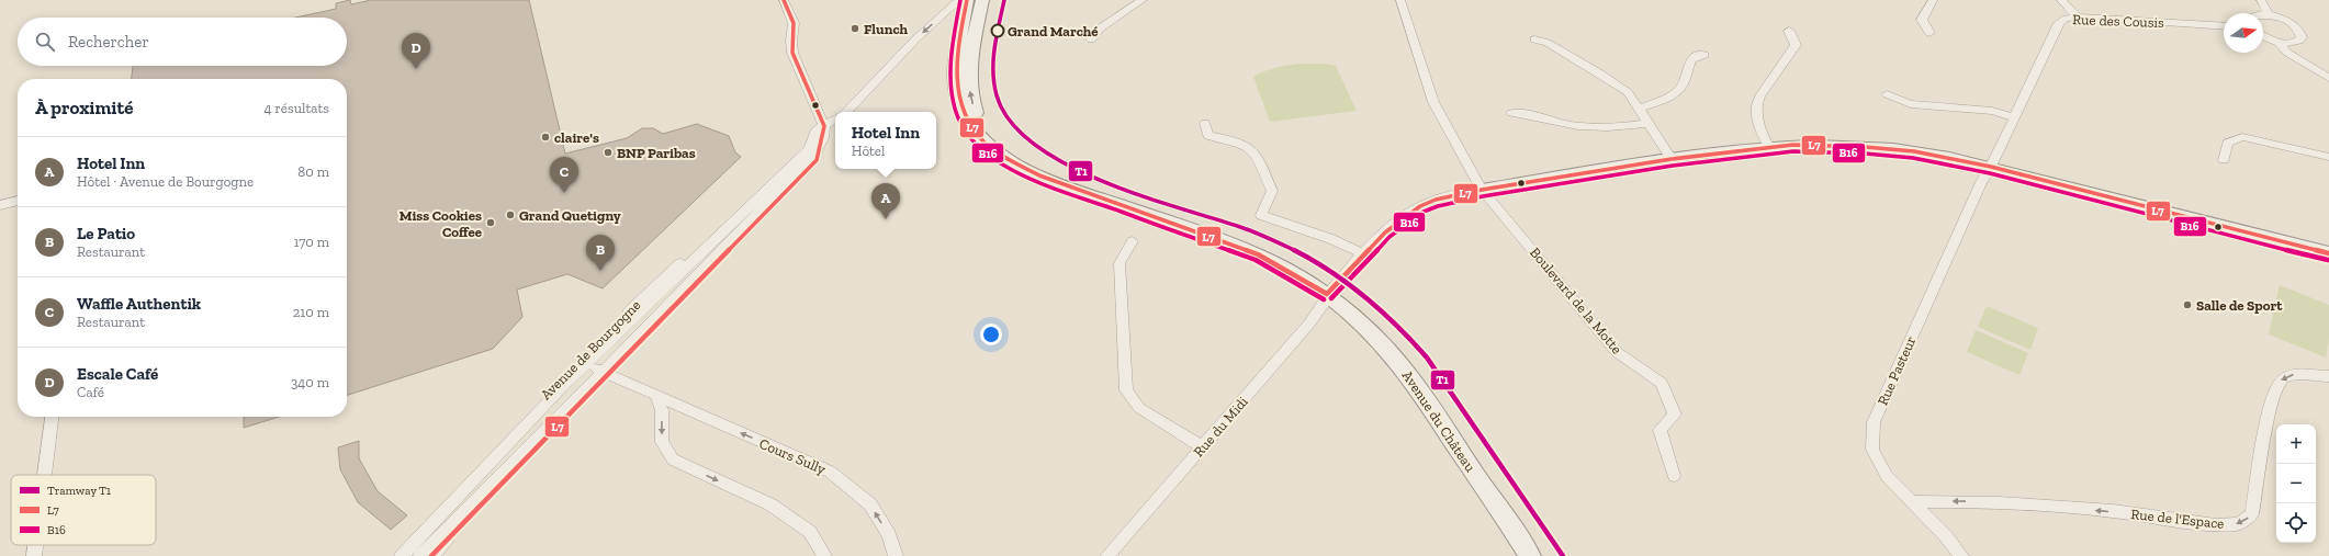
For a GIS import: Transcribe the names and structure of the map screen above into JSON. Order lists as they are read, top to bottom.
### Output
{
  "streets": {
    "main road": ["Avenue du Château"],
    "street": [
      "Rue des Cousis",
      "Boulevard de la Motte",
      "Avenue de Bourgogne",
      "Rue Pasteur",
      "Rue du Midi",
      "Cours Sully",
      "Rue de l'Espace"
    ]
  },
  "crossings": [
    ["Rue des Cousis", "Rue Pasteur"],
    ["Avenue de Bourgogne", "Cours Sully"],
    ["Rue Pasteur", "Rue de l'Espace"],
    ["Avenue du Château", "Rue du Midi"]
  ],
  "one_way": ["Rue de l'Espace"],
  "places": [
    "Flunch",
    "Grand Marché",
    "claire's",
    "BNP Paribas",
    "Grand Quetigny",
    "Miss Cookies Coffee",
    "Salle de Sport"
  ],
  "lines": ["tram line T1", "transit line L7", "transit line B16"],
  "legend": ["Tramway T1", "L7", "B16"],
  "north": "right",
  "page": {
    "search": "Rechercher",
    "pins": [
      "D",
      "C",
      "A",
      "B"
    ],
    "heading": ["À proximité", "4 résultats"],
    "popup": ["Hotel Inn", "Hôtel"],
    "list": [
      {
        "mark": "A",
        "name": "Hotel Inn",
        "note": "Hôtel · Avenue de Bourgogne",
        "value": "80 m"
      },
      {
        "mark": "B",
        "name": "Le Patio",
        "note": "Restaurant",
        "value": "170 m"
      },
      {
        "mark": "C",
        "name": "Waffle Authentik",
        "note": "Restaurant",
        "value": "210 m"
      },
      {
        "mark": "D",
        "name": "Escale Café",
        "note": "Café",
        "value": "340 m"
      }
    ],
    "map_buttons": ["+", "−"]
  }
}
